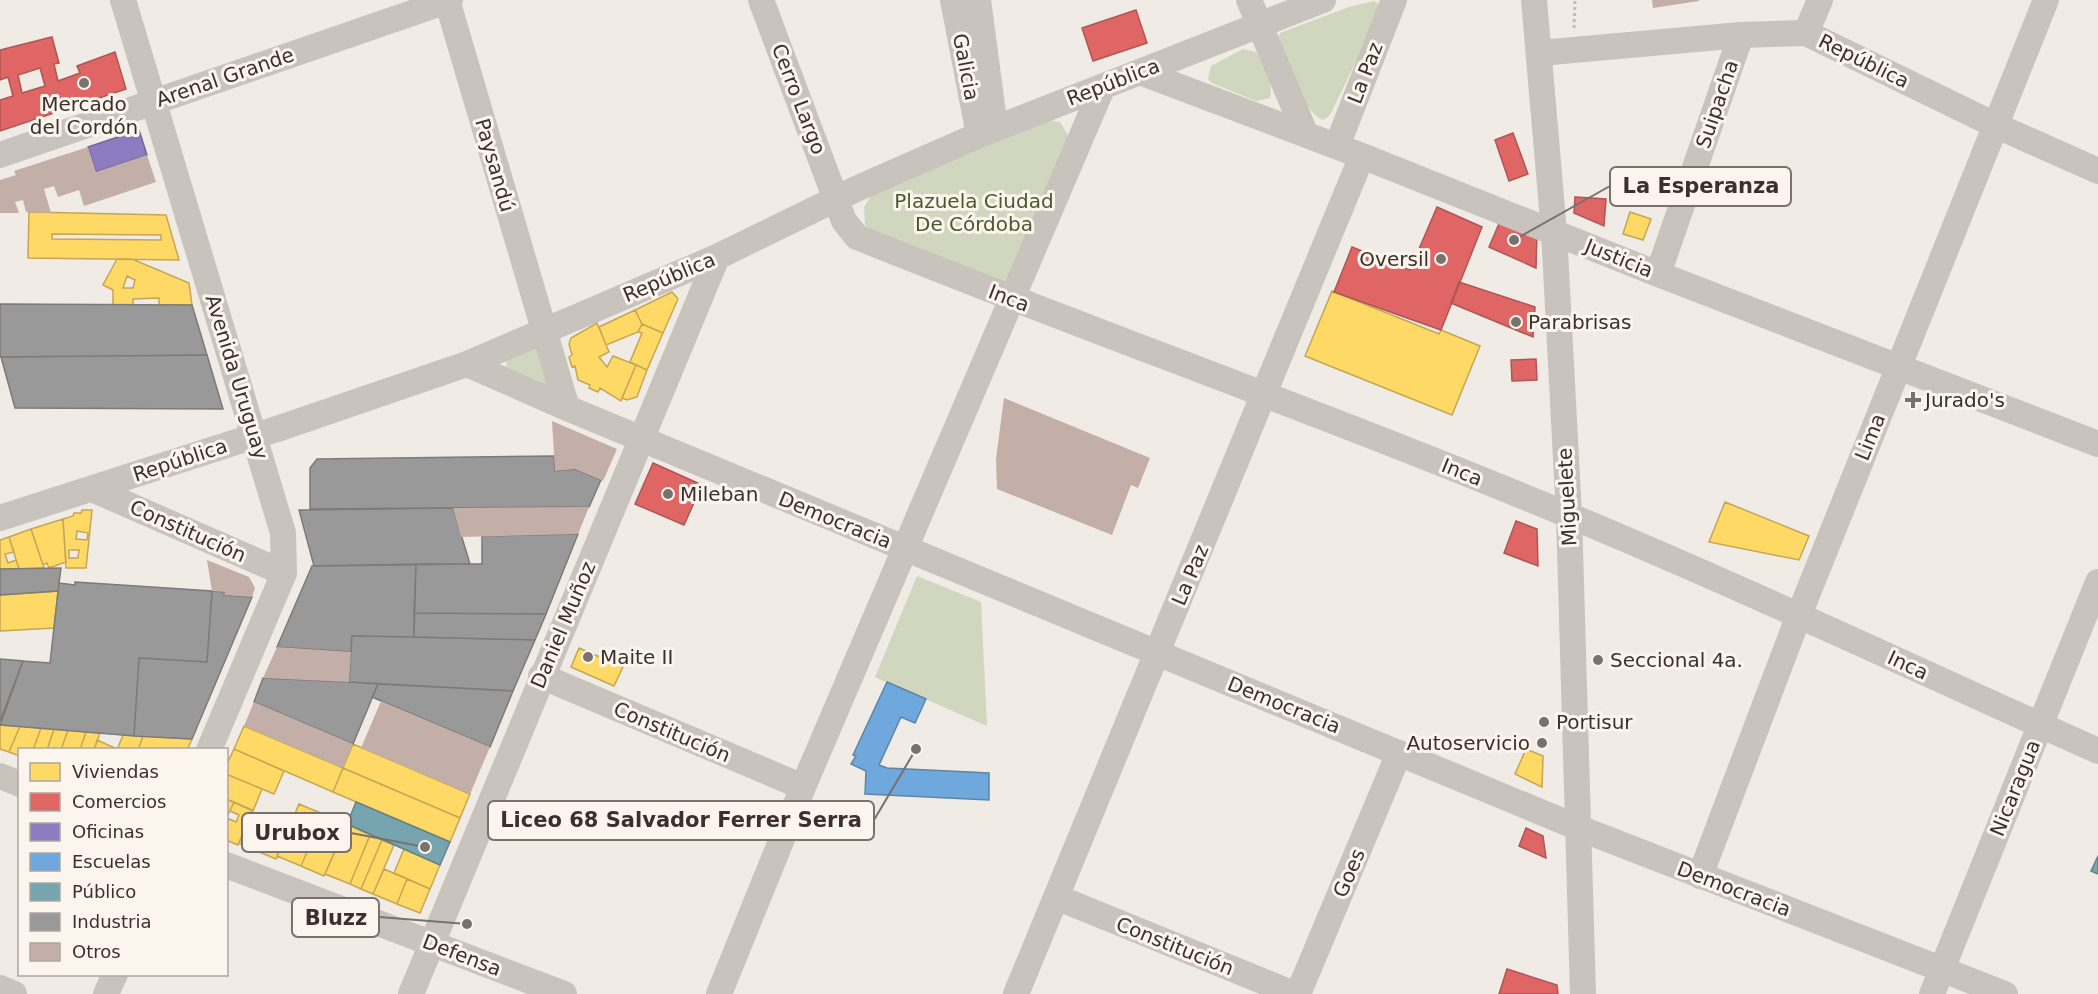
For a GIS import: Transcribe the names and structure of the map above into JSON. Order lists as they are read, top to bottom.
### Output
{
  "streets": {
    "street": [
      "República",
      "Galicia",
      "La Paz",
      "Arenal Grande",
      "Cerro Largo",
      "Suipacha",
      "Paysandú",
      "Justicia",
      "Inca",
      "Avenida Uruguay",
      "Lima",
      "Miguelete",
      "Democracia",
      "Constitución",
      "Daniel Muñoz",
      "Nicaragua",
      "Goes",
      "Defensa"
    ]
  },
  "crossings": [
    ["República", "Galicia"],
    ["República", "Cerro Largo"],
    ["República", "Suipacha"],
    ["República", "Paysandú"],
    ["República", "Justicia"],
    ["República", "Inca"],
    ["República", "Avenida Uruguay"],
    ["República", "Lima"],
    ["República", "Miguelete"],
    ["República", "Democracia"],
    ["República", "Constitución"],
    ["República", "Daniel Muñoz"],
    ["La Paz", "Justicia"],
    ["La Paz", "Inca"],
    ["La Paz", "Democracia"],
    ["La Paz", "Constitución"],
    ["Arenal Grande", "Paysandú"],
    ["Arenal Grande", "Avenida Uruguay"],
    ["Cerro Largo", "Inca"],
    ["Suipacha", "Justicia"],
    ["Justicia", "Lima"],
    ["Justicia", "Miguelete"],
    ["Inca", "Lima"],
    ["Inca", "Miguelete"],
    ["Inca", "Nicaragua"],
    ["Avenida Uruguay", "Constitución"],
    ["Lima", "Democracia"],
    ["Miguelete", "Democracia"],
    ["Democracia", "Daniel Muñoz"],
    ["Democracia", "Nicaragua"],
    ["Democracia", "Goes"],
    ["Constitución", "Daniel Muñoz"],
    ["Daniel Muñoz", "Defensa"]
  ],
  "parks": ["Plazuela Ciudad De Córdoba"],
  "places": {
    "other": [
      "Mercado del Cordón",
      "La Esperanza",
      "Oversil",
      "Parabrisas",
      "Mileban",
      "Maite II",
      "Seccional 4a.",
      "Portisur",
      "Autoservicio",
      "Liceo 68 Salvador Ferrer Serra",
      "Urubox",
      "Bluzz"
    ],
    "health": ["Jurado's"]
  },
  "legend": [
    "Viviendas",
    "Comercios",
    "Oficinas",
    "Escuelas",
    "Público",
    "Industria",
    "Otros"
  ]
}
